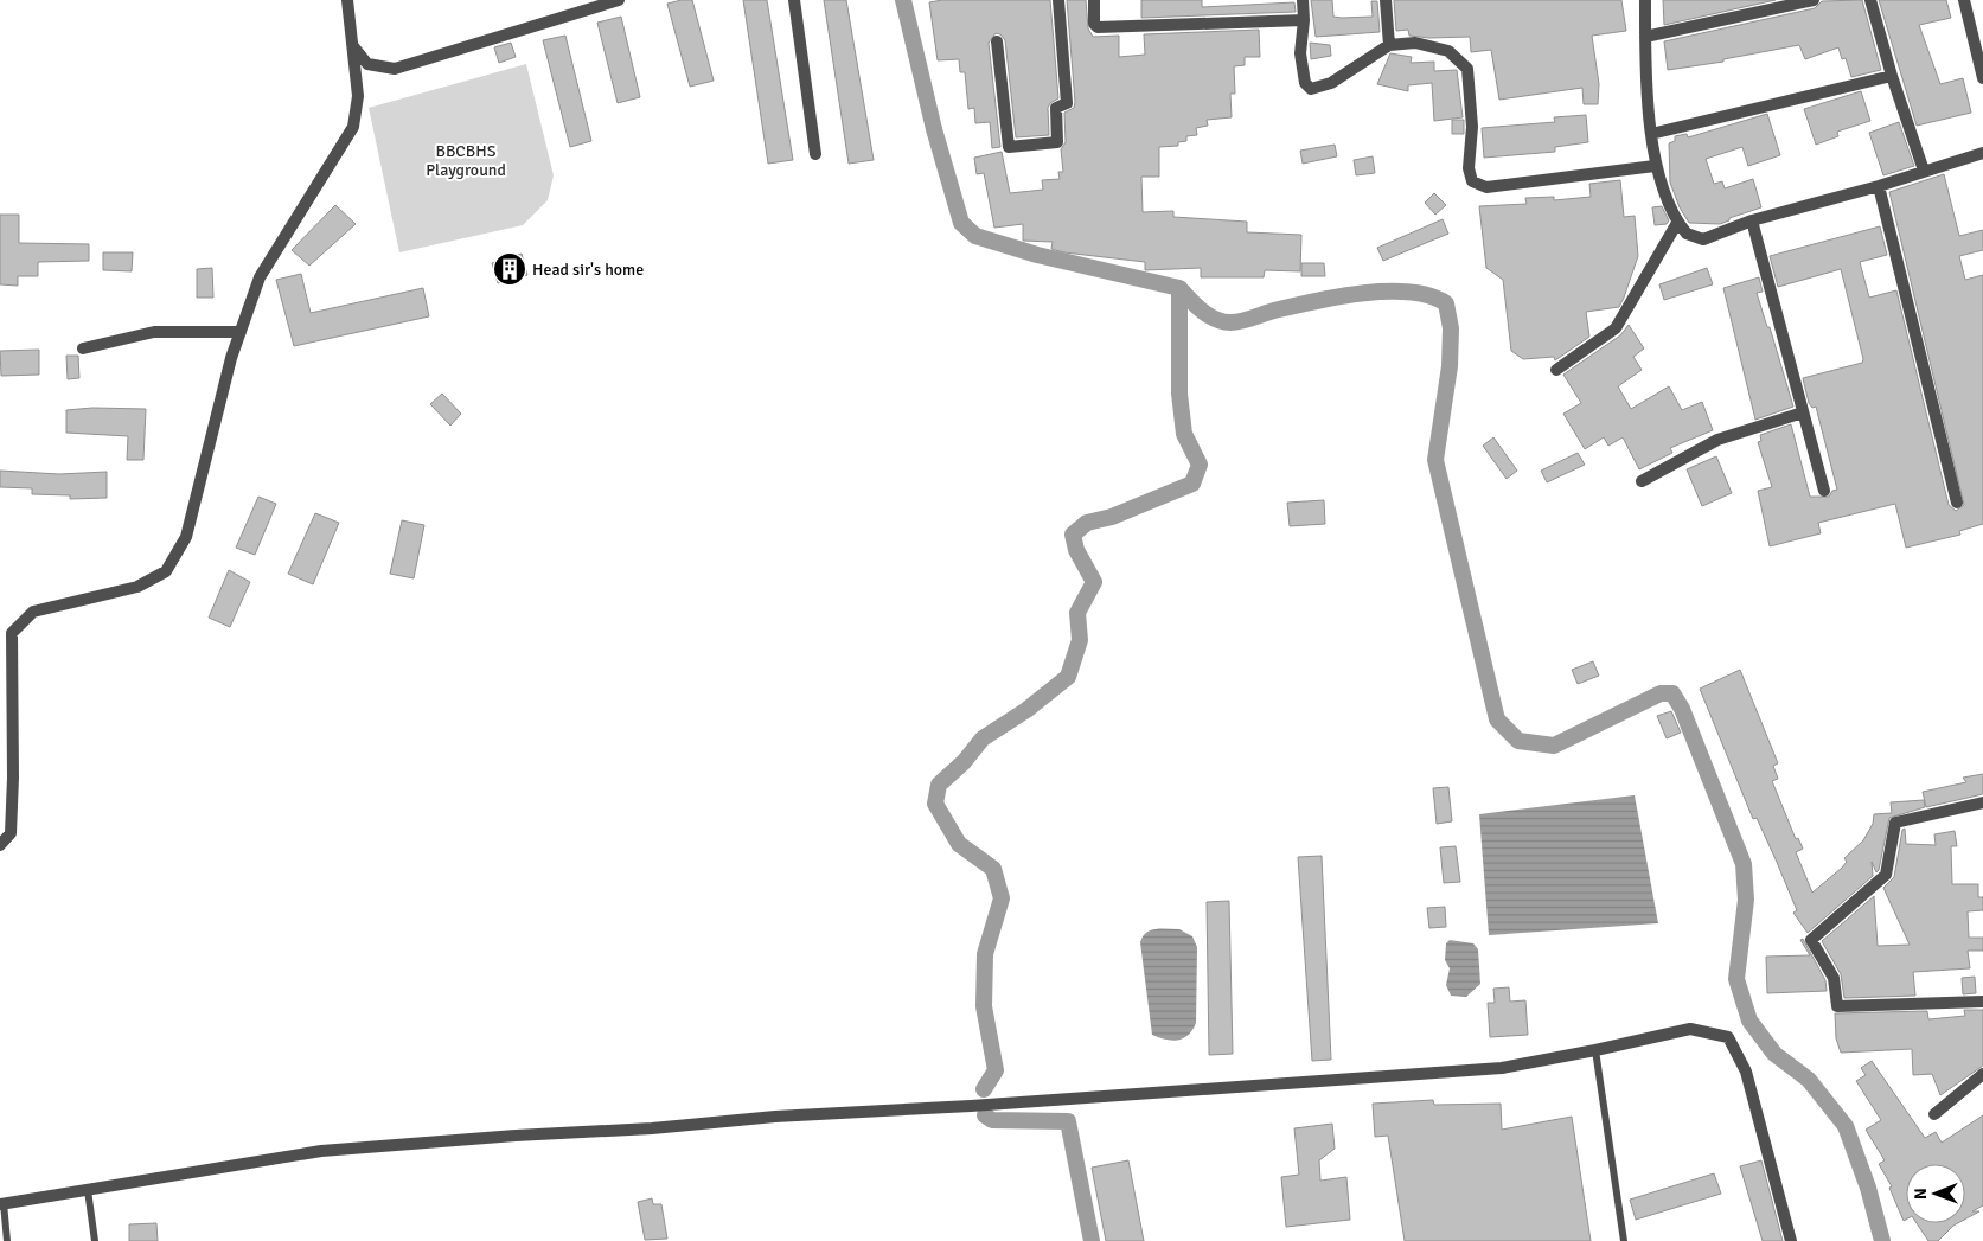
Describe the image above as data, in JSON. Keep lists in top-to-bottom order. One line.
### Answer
{"parks":["BBCBHS Playground"],"places":{"building":["Head sir's home"]},"north":"left"}
